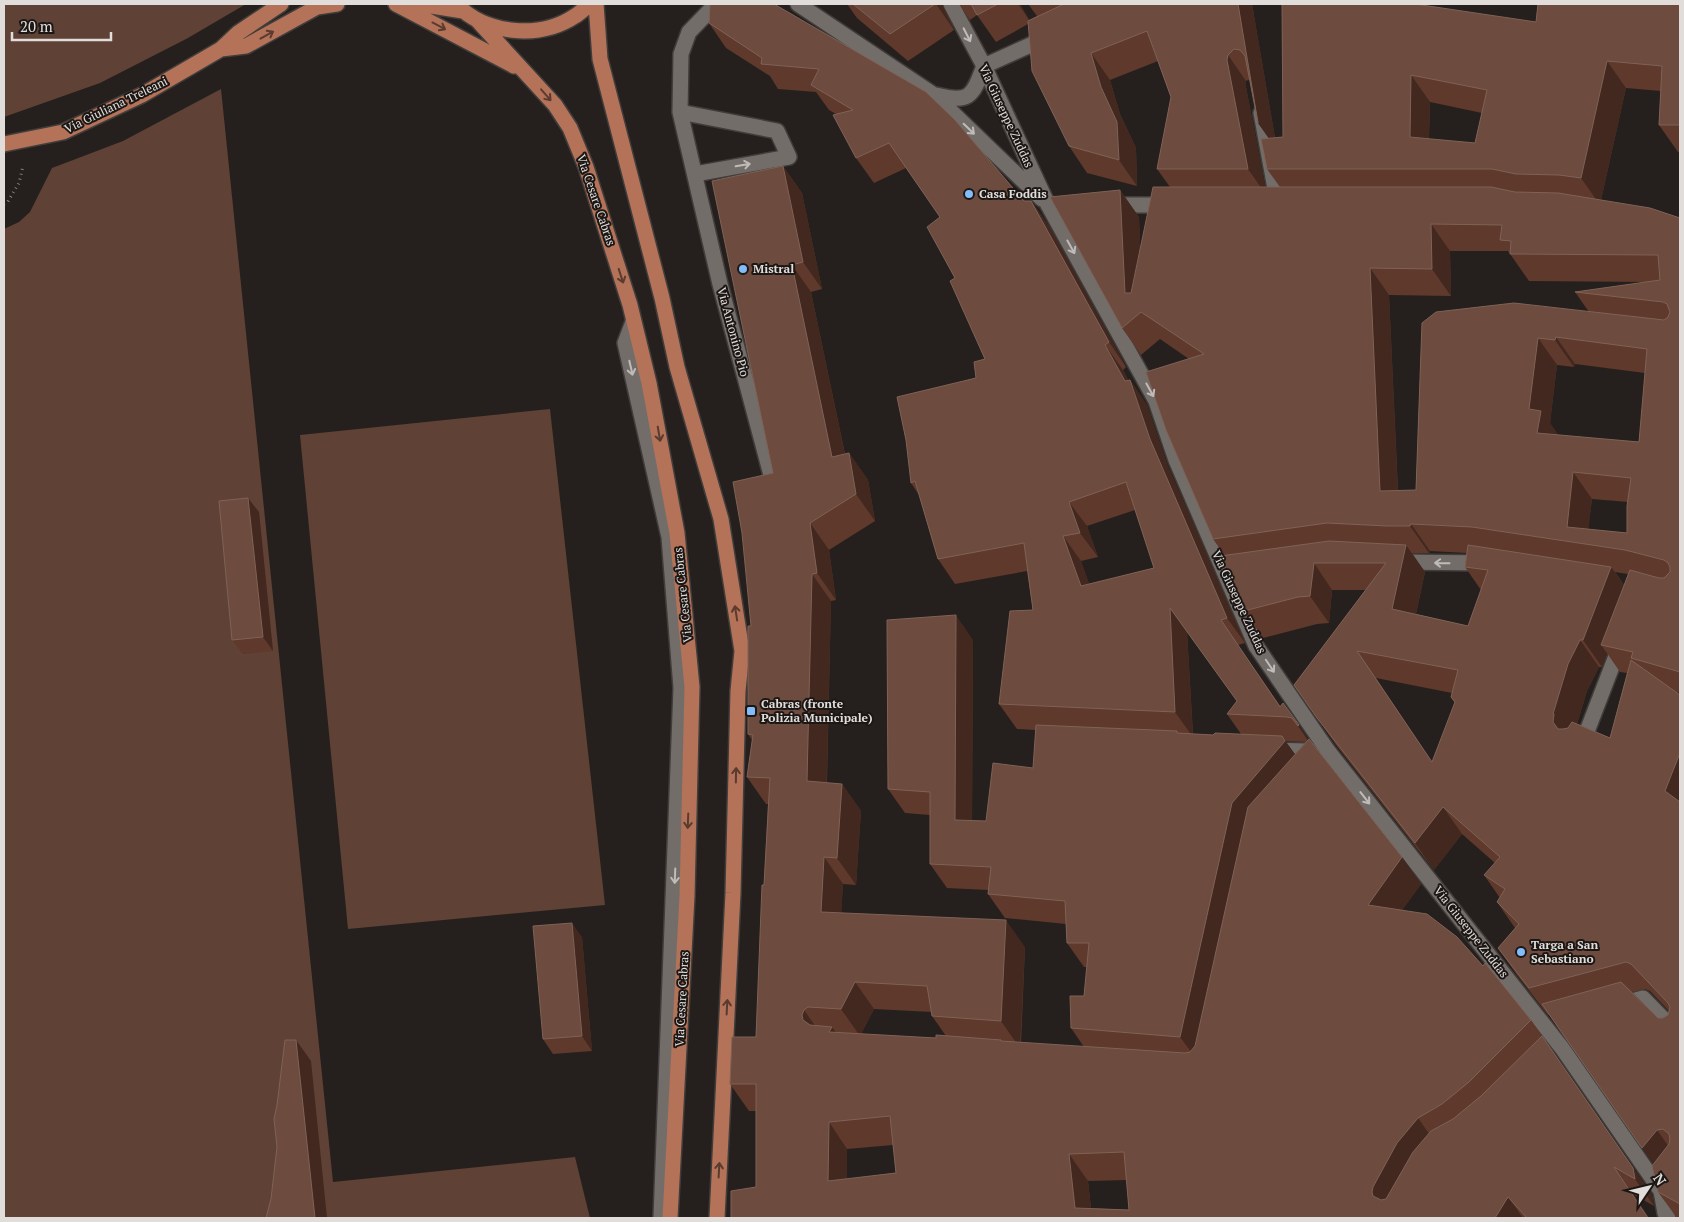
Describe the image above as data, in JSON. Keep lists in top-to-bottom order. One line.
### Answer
{"streets":{"main road":["Via Giuliana Treleani","Via Cesare Cabras"],"street":["Via Giuseppe Zuddas","Via Antonino Pio"]},"one_way":["Via Giuseppe Zuddas"],"places":{"other":["Casa Foddis","Mistral","Targa a San Sebastiano"],"transit":["Cabras (fronte Polizia Municipale)"]},"scale_bar":"20 m","north":"top right"}
